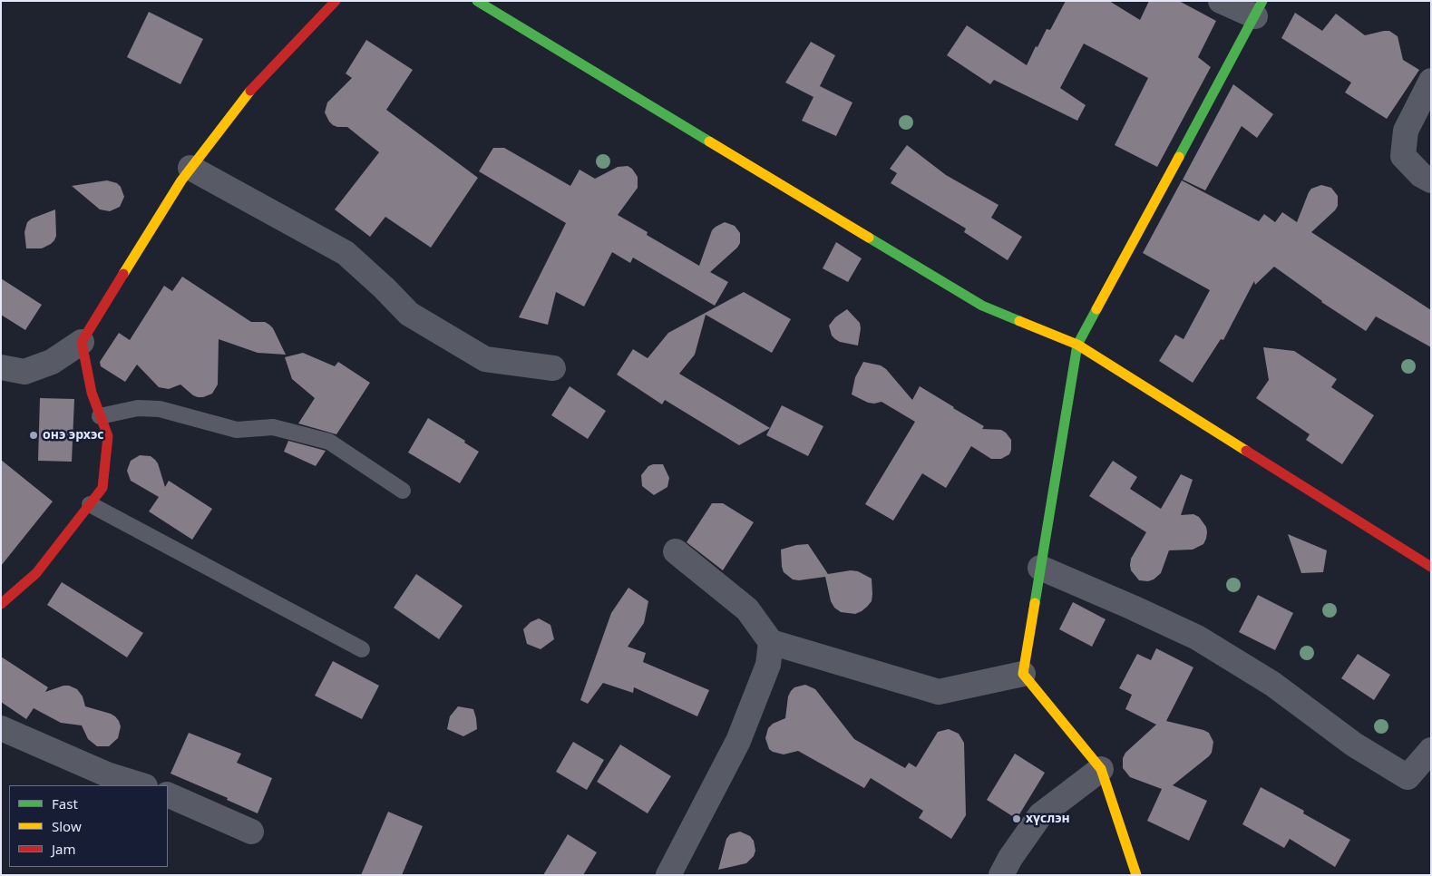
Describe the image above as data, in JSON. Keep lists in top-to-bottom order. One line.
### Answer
{"places":["онэ эрхэс","хүслэн"],"legend":["Fast","Slow","Jam"]}
